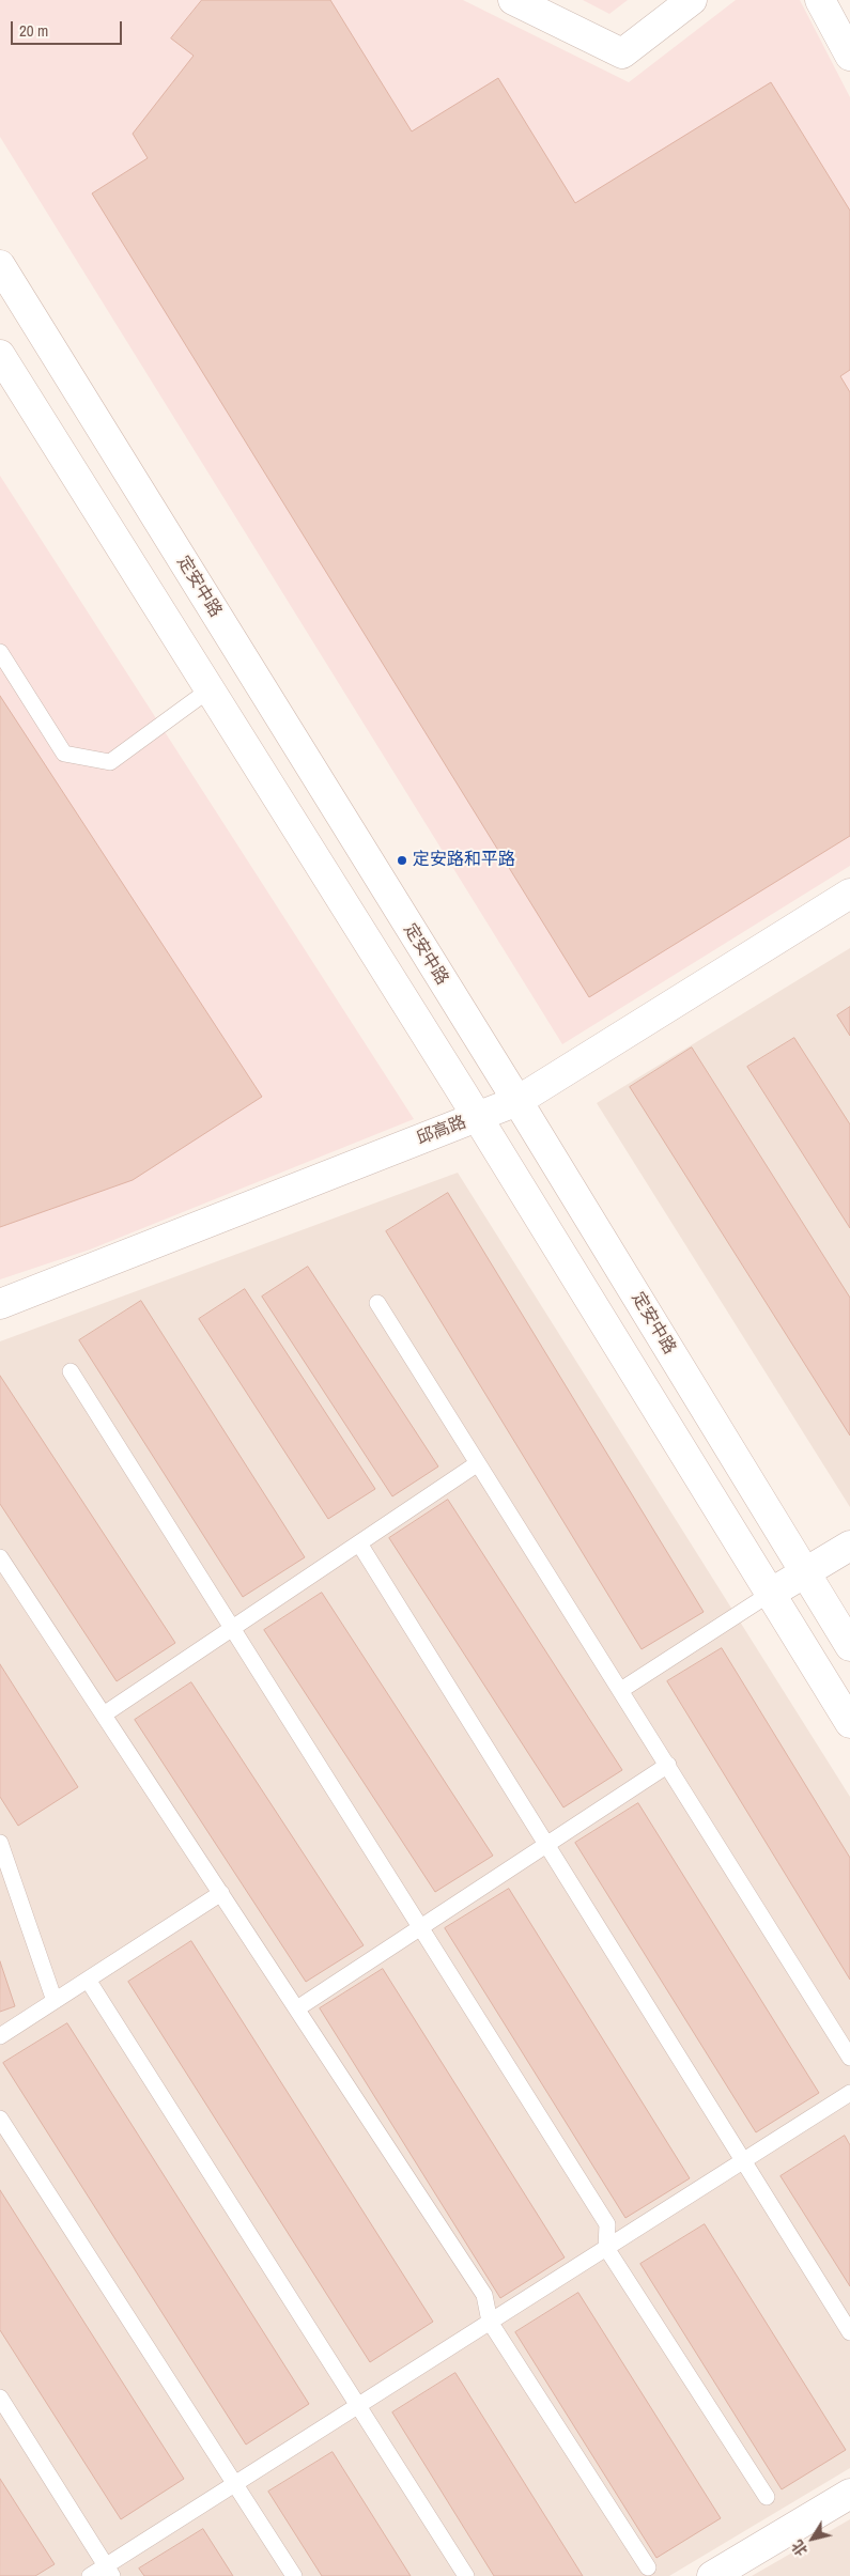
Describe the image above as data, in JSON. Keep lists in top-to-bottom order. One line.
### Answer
{"streets":{"main road":["定安中路","邱高路"]},"crossings":[["定安中路","邱高路"]],"places":["定安路和平路"],"scale_bar":"20 m","north":"bottom left"}
